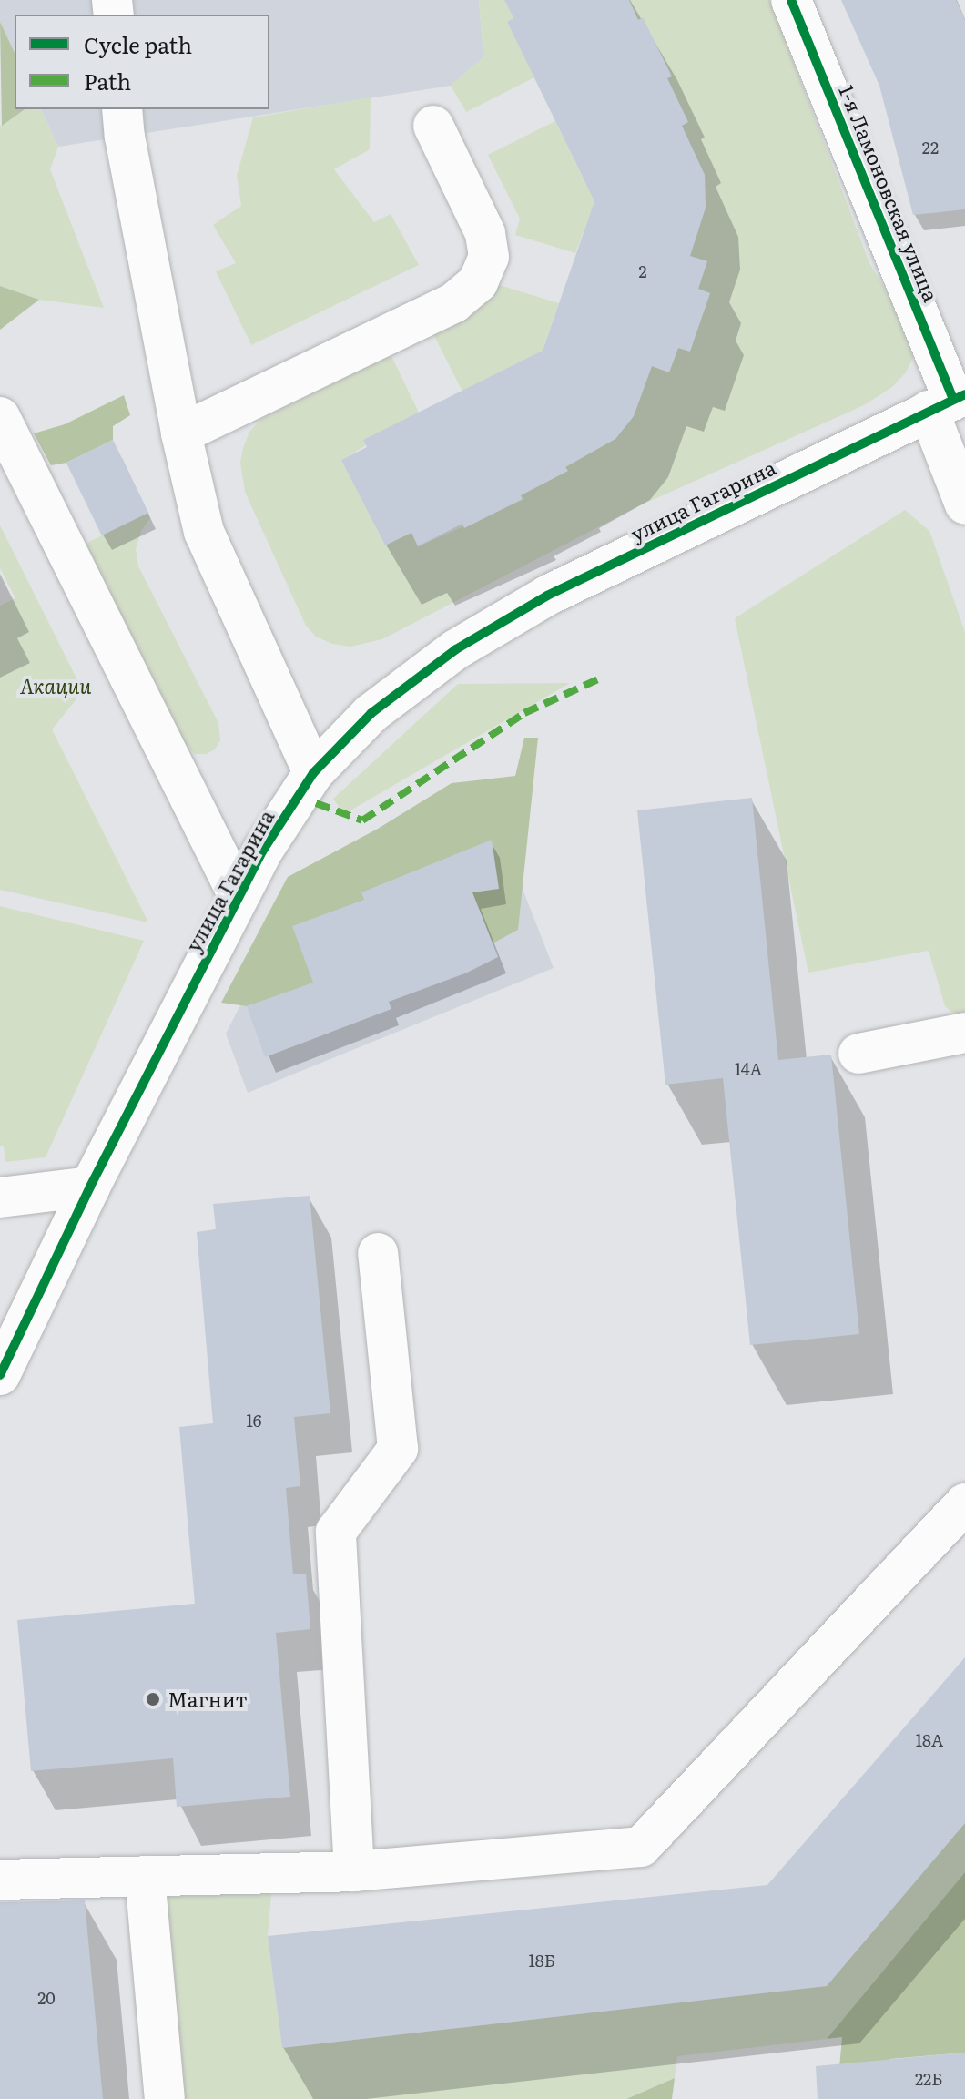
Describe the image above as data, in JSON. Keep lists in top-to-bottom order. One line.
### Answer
{"streets":{"street":["1-я Ламоновская улица","улица Гагарина"]},"crossings":[["1-я Ламоновская улица","улица Гагарина"]],"parks":["Акации"],"places":["Магнит"],"house_numbers":["22","2","14А","16","18А","18Б","20","22Б"],"legend":["Cycle path","Path"]}
